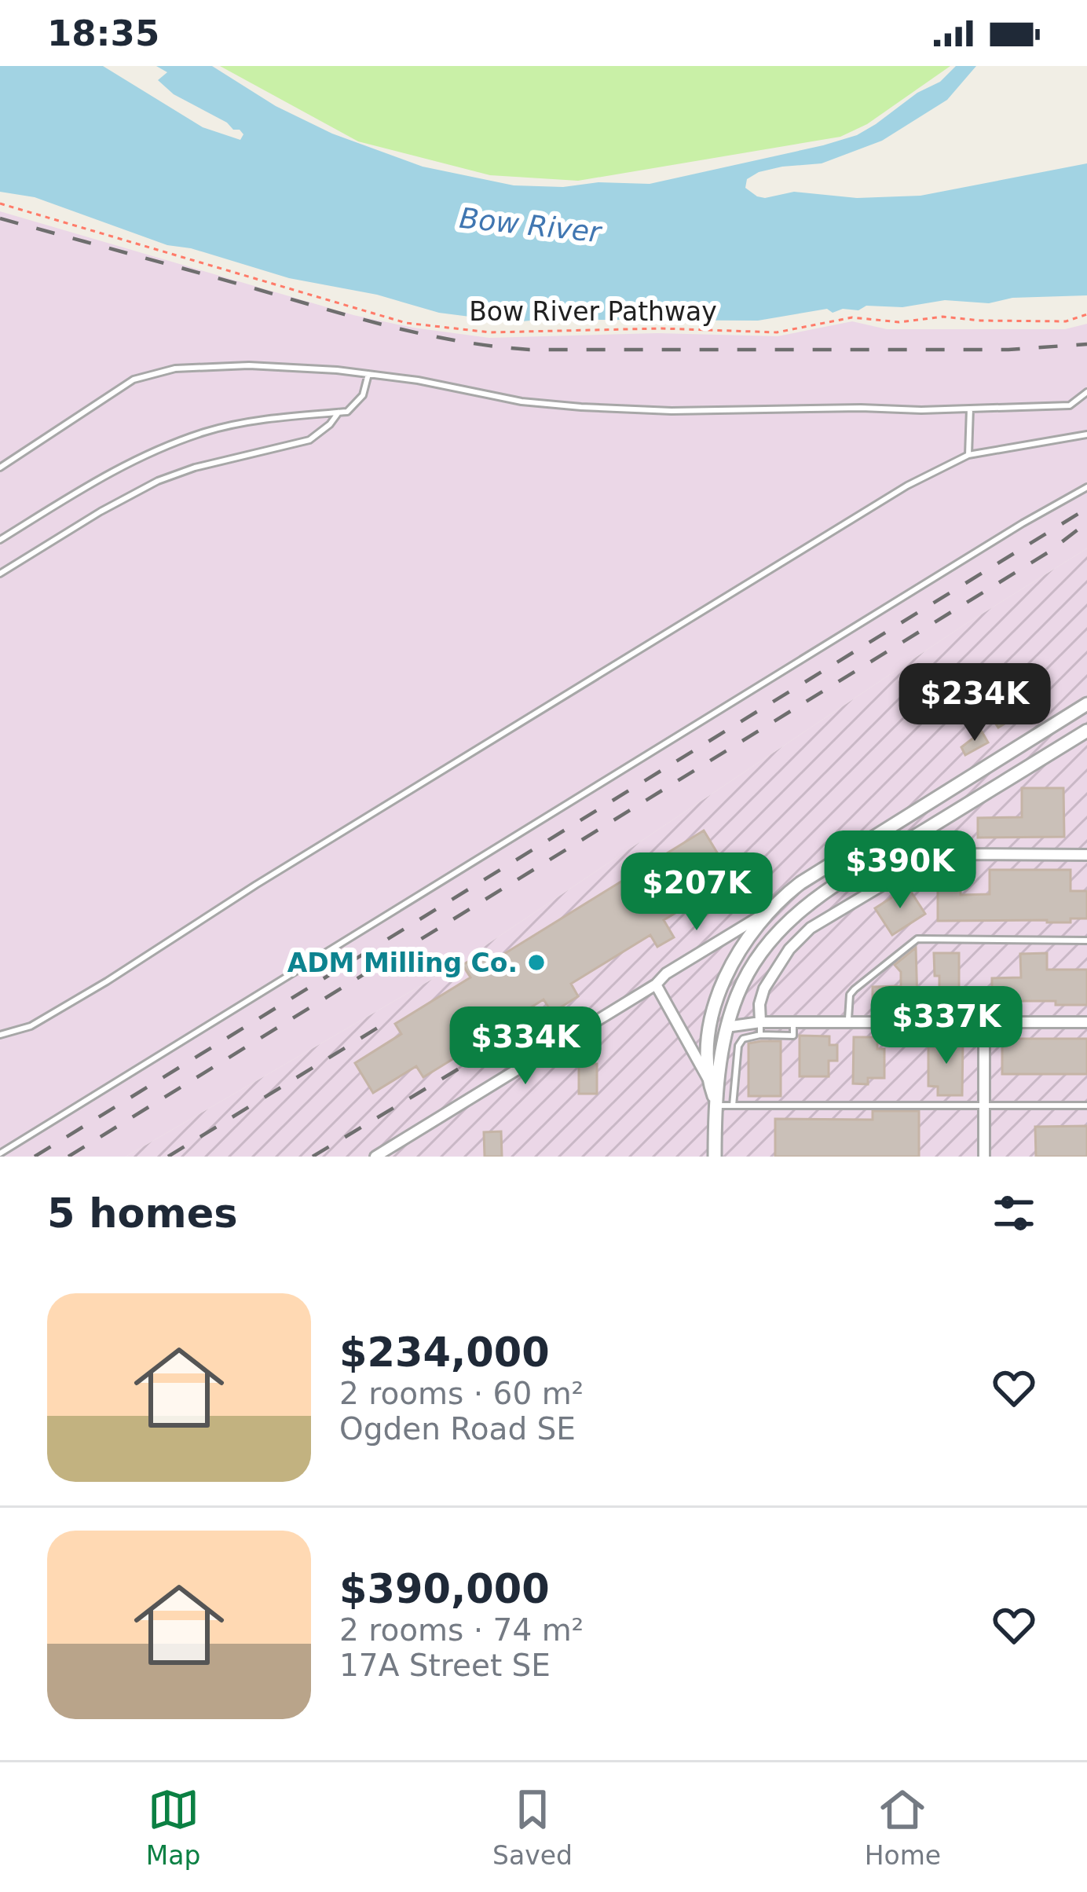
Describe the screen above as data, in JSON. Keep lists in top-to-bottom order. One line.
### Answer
{"streets":{"path":["Bow River Pathway"]},"water":["Bow River"],"places":["ADM Milling Co."],"page":{"status":"18:35","price":["$234K","$390K","$207K","$337K","$334K"],"heading":"5 homes","list":[{"name":"$234,000","note":"2 rooms · 60 m² · Ogden Road SE"},{"name":"$390,000","note":"2 rooms · 74 m² · 17A Street SE"}],"tabs":["Map","Saved","Home"]}}
